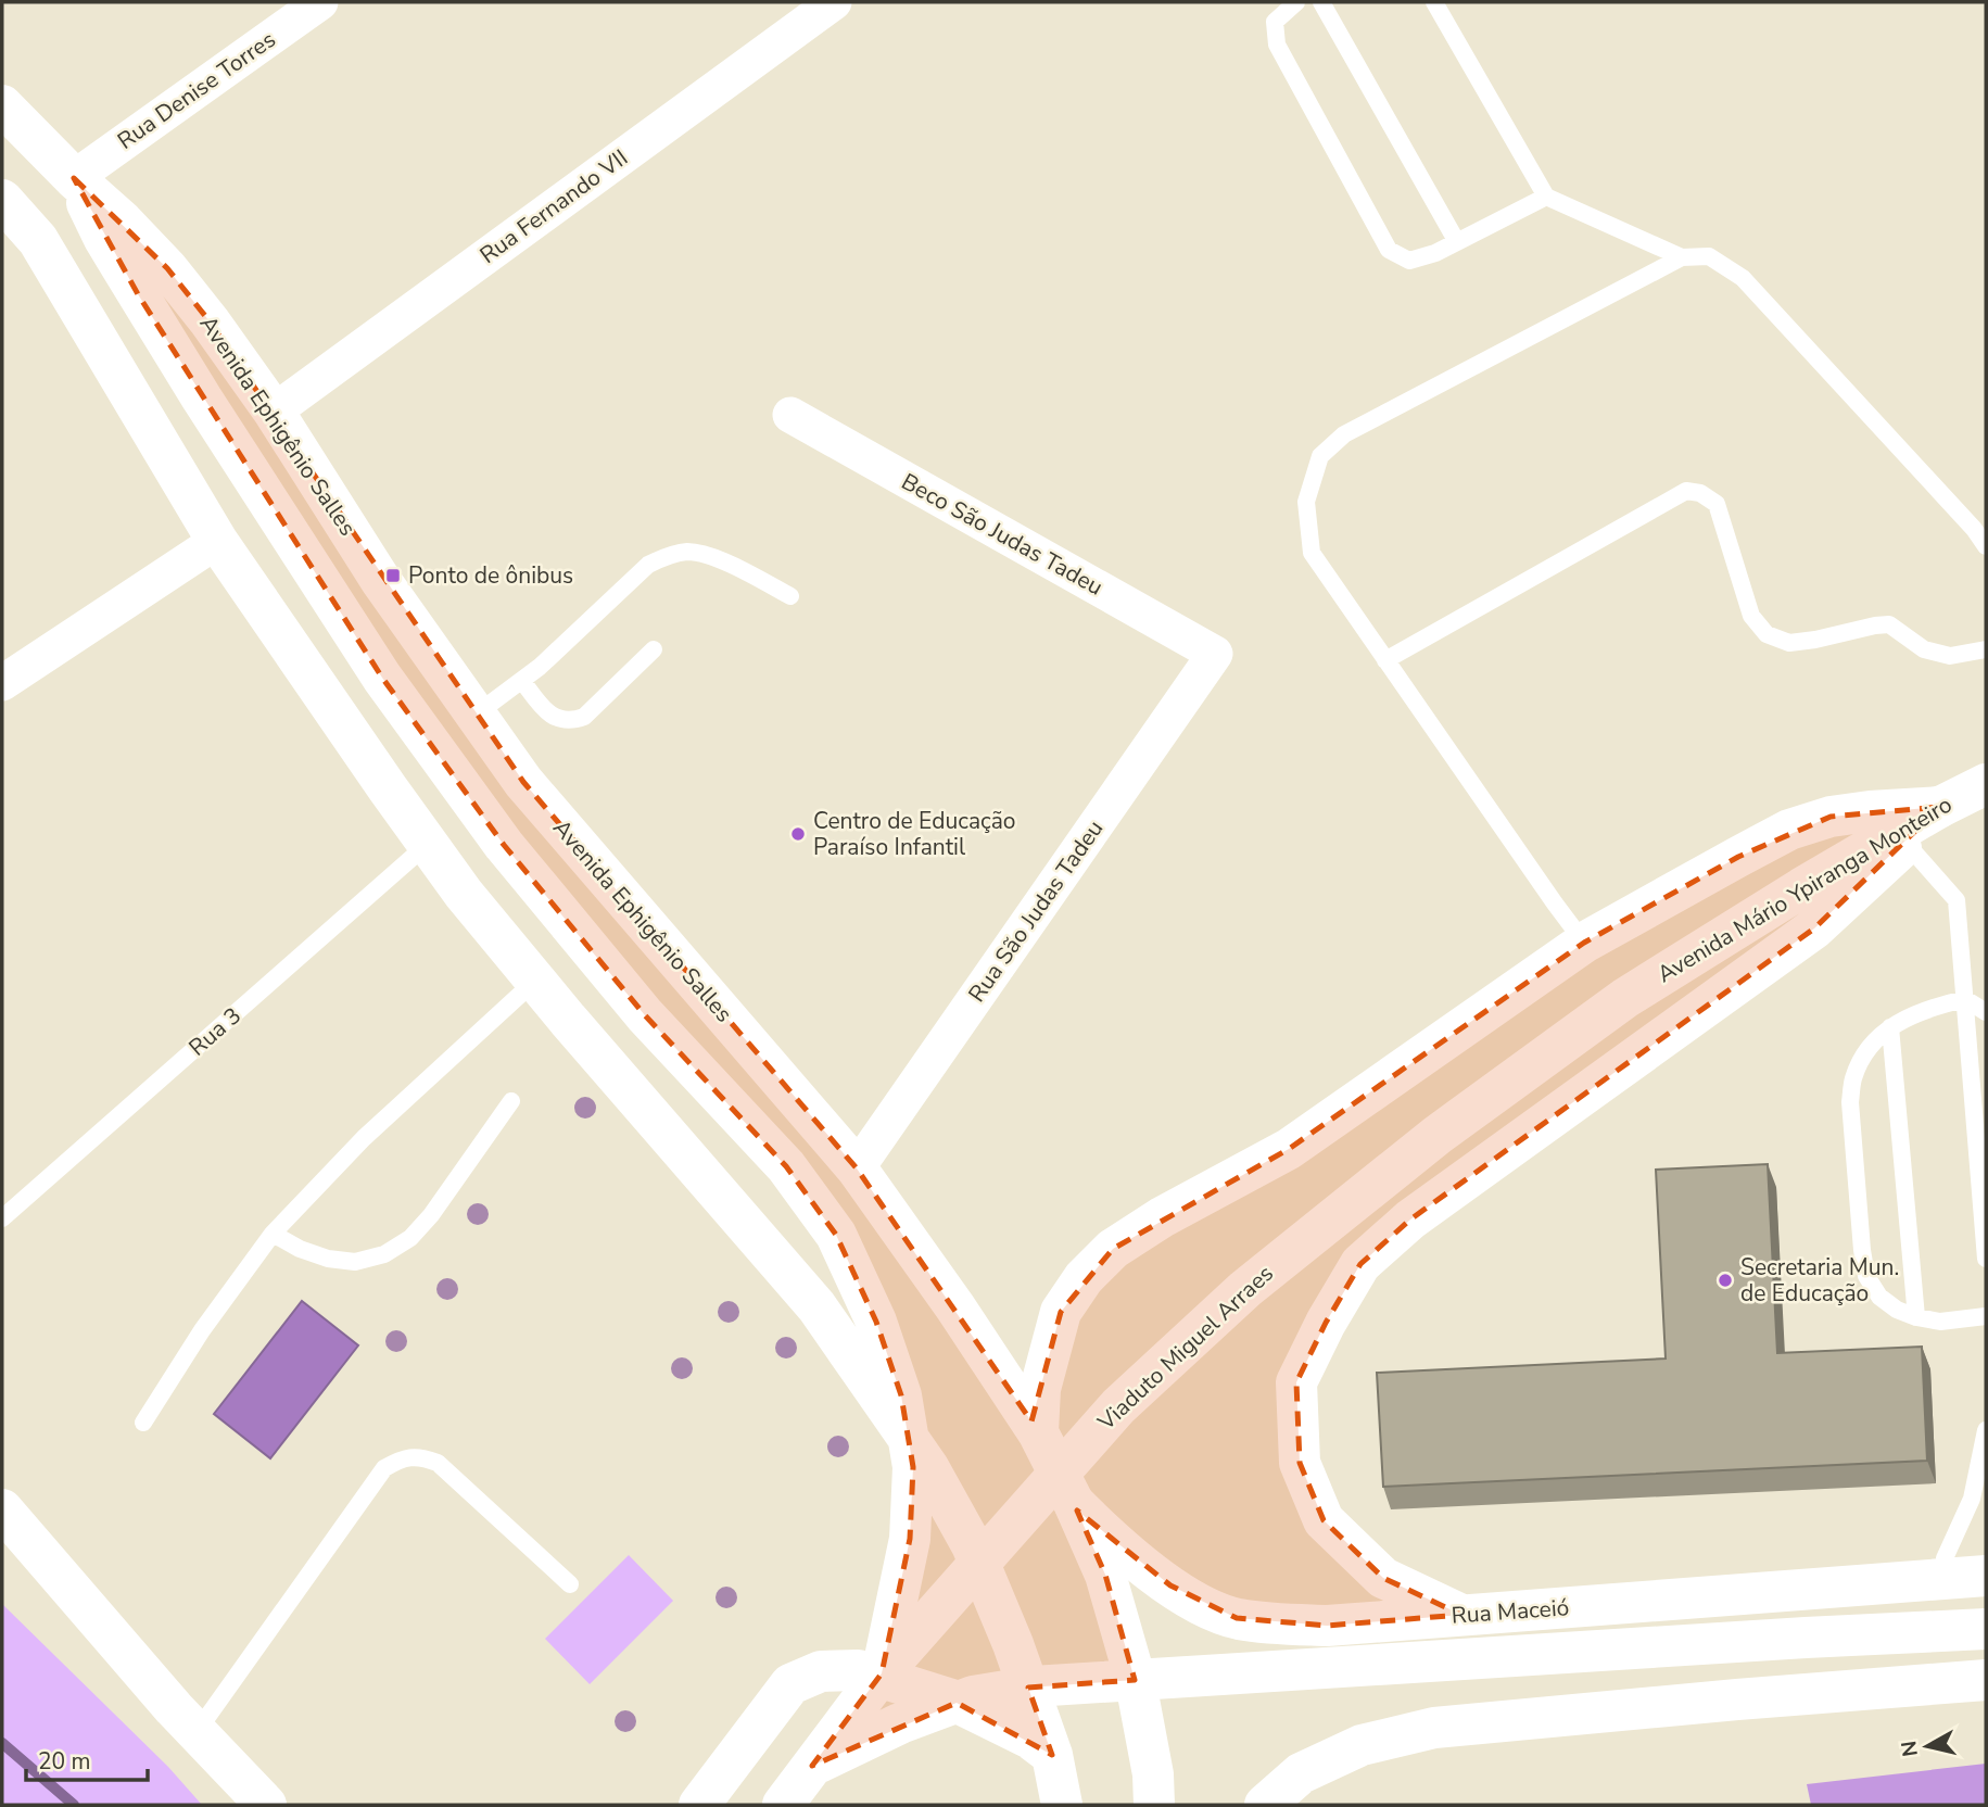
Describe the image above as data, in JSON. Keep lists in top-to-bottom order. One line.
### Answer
{"streets":{"main road":["Avenida Ephigênio Salles","Avenida Mário Ypiranga Monteiro","Viaduto Miguel Arraes","Rua Maceió"],"street":["Rua Denise Torres","Rua Fernando VII","Beco São Judas Tadeu","Rua São Judas Tadeu"],"lane":["Rua 3"]},"crossings":[["Rua Denise Torres","Avenida Ephigênio Salles"],["Rua Fernando VII","Avenida Ephigênio Salles"],["Avenida Ephigênio Salles","Rua São Judas Tadeu"],["Avenida Ephigênio Salles","Rua Maceió"],["Beco São Judas Tadeu","Rua São Judas Tadeu"],["Avenida Mário Ypiranga Monteiro","Viaduto Miguel Arraes"]],"places":{"transit":["Ponto de ônibus"],"other":["Centro de Educação Paraíso Infantil","Secretaria Mun. de Educação"]},"scale_bar":"20 m","north":"left"}
